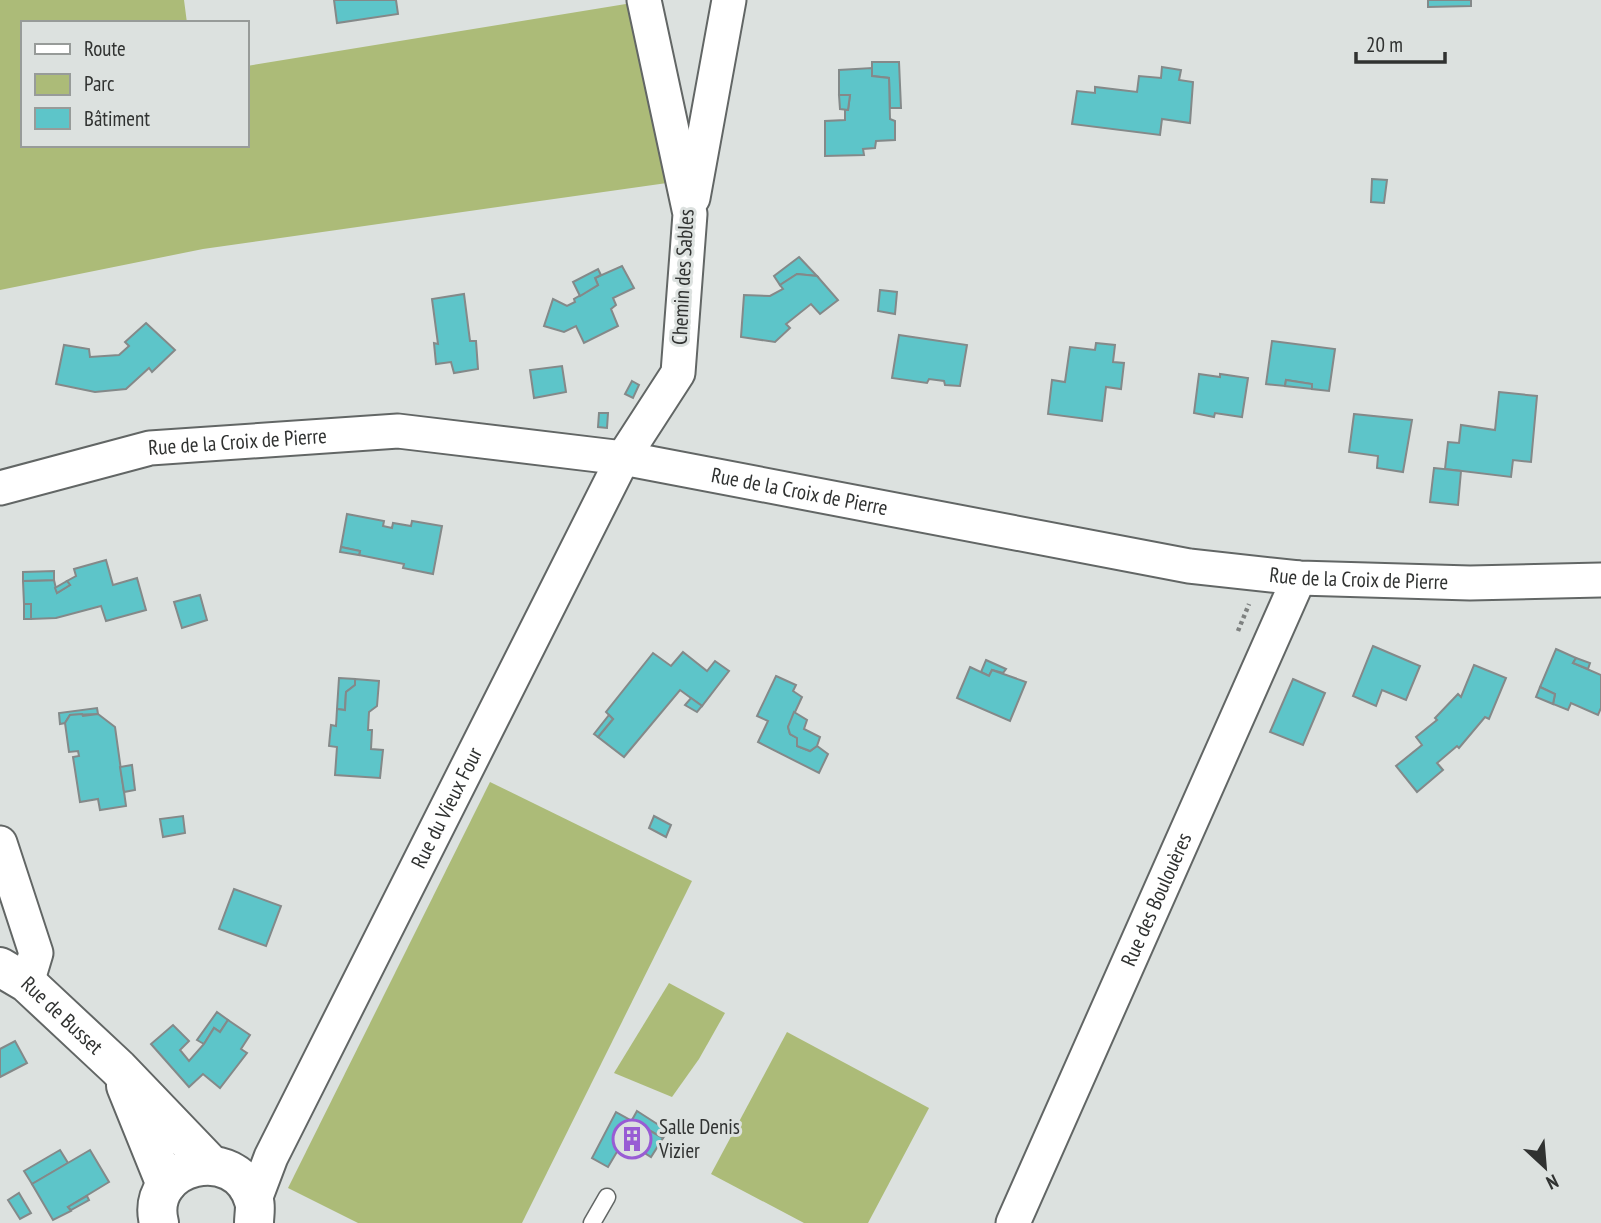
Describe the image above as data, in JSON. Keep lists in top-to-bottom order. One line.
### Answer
{"streets":{"street":["Chemin des Sables","Rue de la Croix de Pierre","Rue du Vieux Four","Rue des Boulouères","Rue de Busset"]},"crossings":[["Chemin des Sables","Rue de la Croix de Pierre"],["Chemin des Sables","Rue du Vieux Four"],["Rue de la Croix de Pierre","Rue du Vieux Four"],["Rue de la Croix de Pierre","Rue des Boulouères"],["Rue du Vieux Four","Rue de Busset"]],"places":{"building":["Salle Denis Vizier"]},"legend":["Route","Parc","Bâtiment"],"scale_bar":"20 m","north":"bottom right"}
